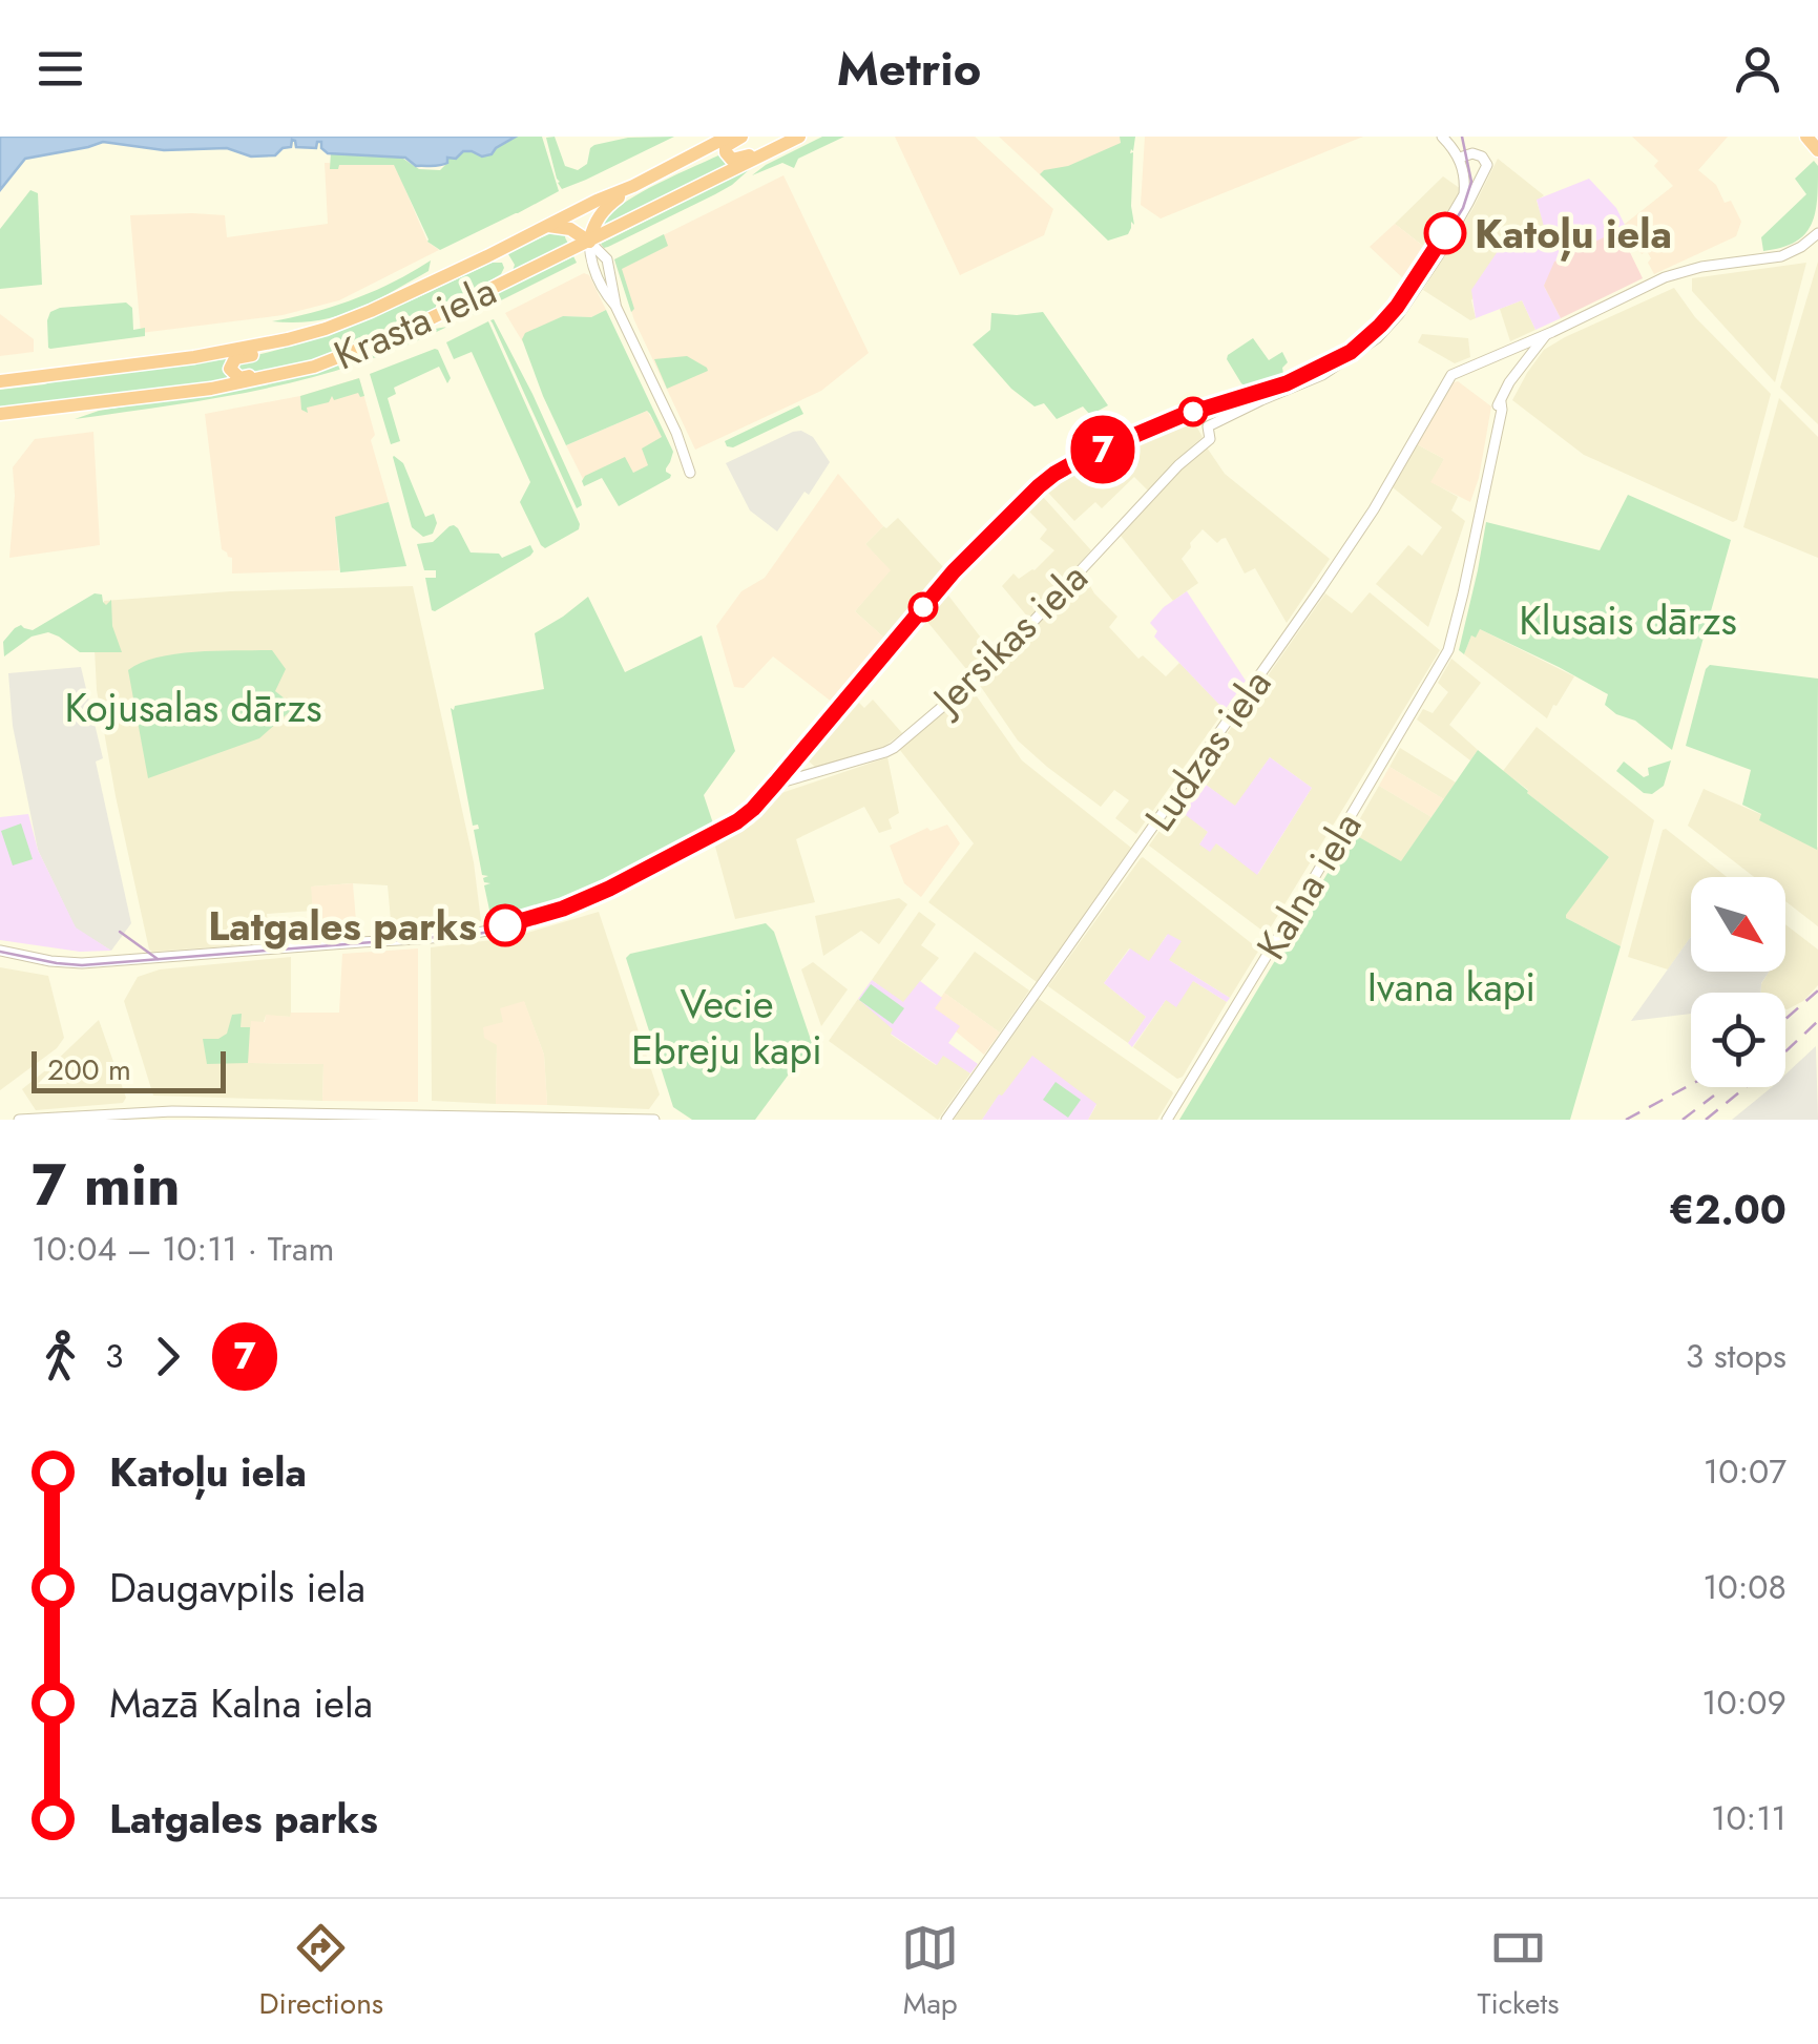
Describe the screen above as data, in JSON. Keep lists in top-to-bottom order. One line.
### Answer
{"streets":{"highway":["Krasta iela"],"street":["Jersikas iela","Ludzas iela","Kalna iela"]},"parks":["Klusais dārzs","Kojusalas dārzs","Ivana kapi","Vecie Ebreju kapi"],"places":["Katoļu iela","Latgales parks"],"lines":["tram line 7"],"scale_bar":"200 m","north":"bottom right","page":{"header":"Metrio","on_map":"7","scale":"200 m","heading":["7 min","10:04 – 10:11 · Tram","€2.00"],"legs":["3","7","3 stops"],"list":[{"name":"Katoļu iela","value":"10:07"},{"name":"Daugavpils iela","value":"10:08"},{"name":"Mazā Kalna iela","value":"10:09"},{"name":"Latgales parks","value":"10:11"}],"tabs":["Directions","Map","Tickets"]}}
